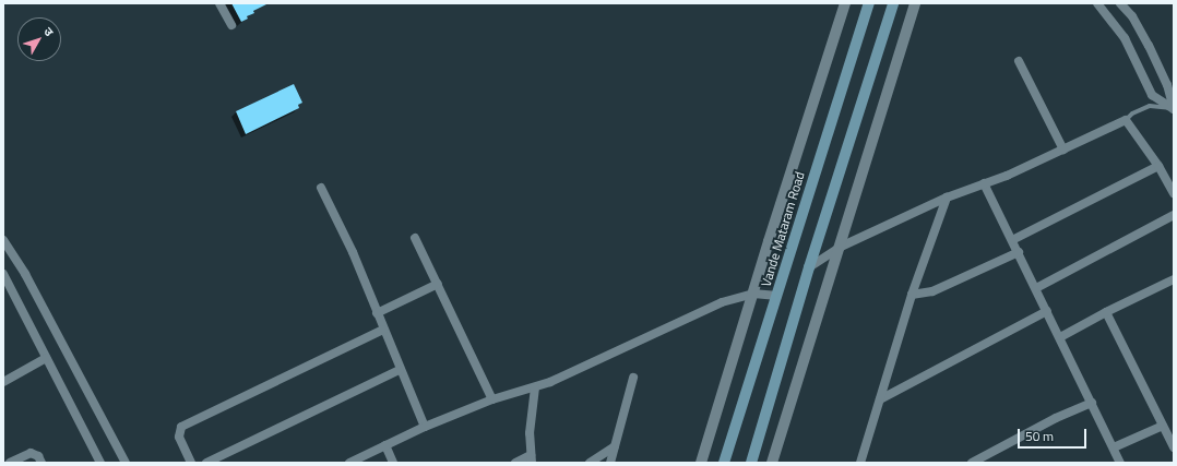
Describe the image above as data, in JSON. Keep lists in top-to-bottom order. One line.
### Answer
{"streets":{"main road":["Vande Mataram Road"]},"scale_bar":"50 m","north":"top right"}
